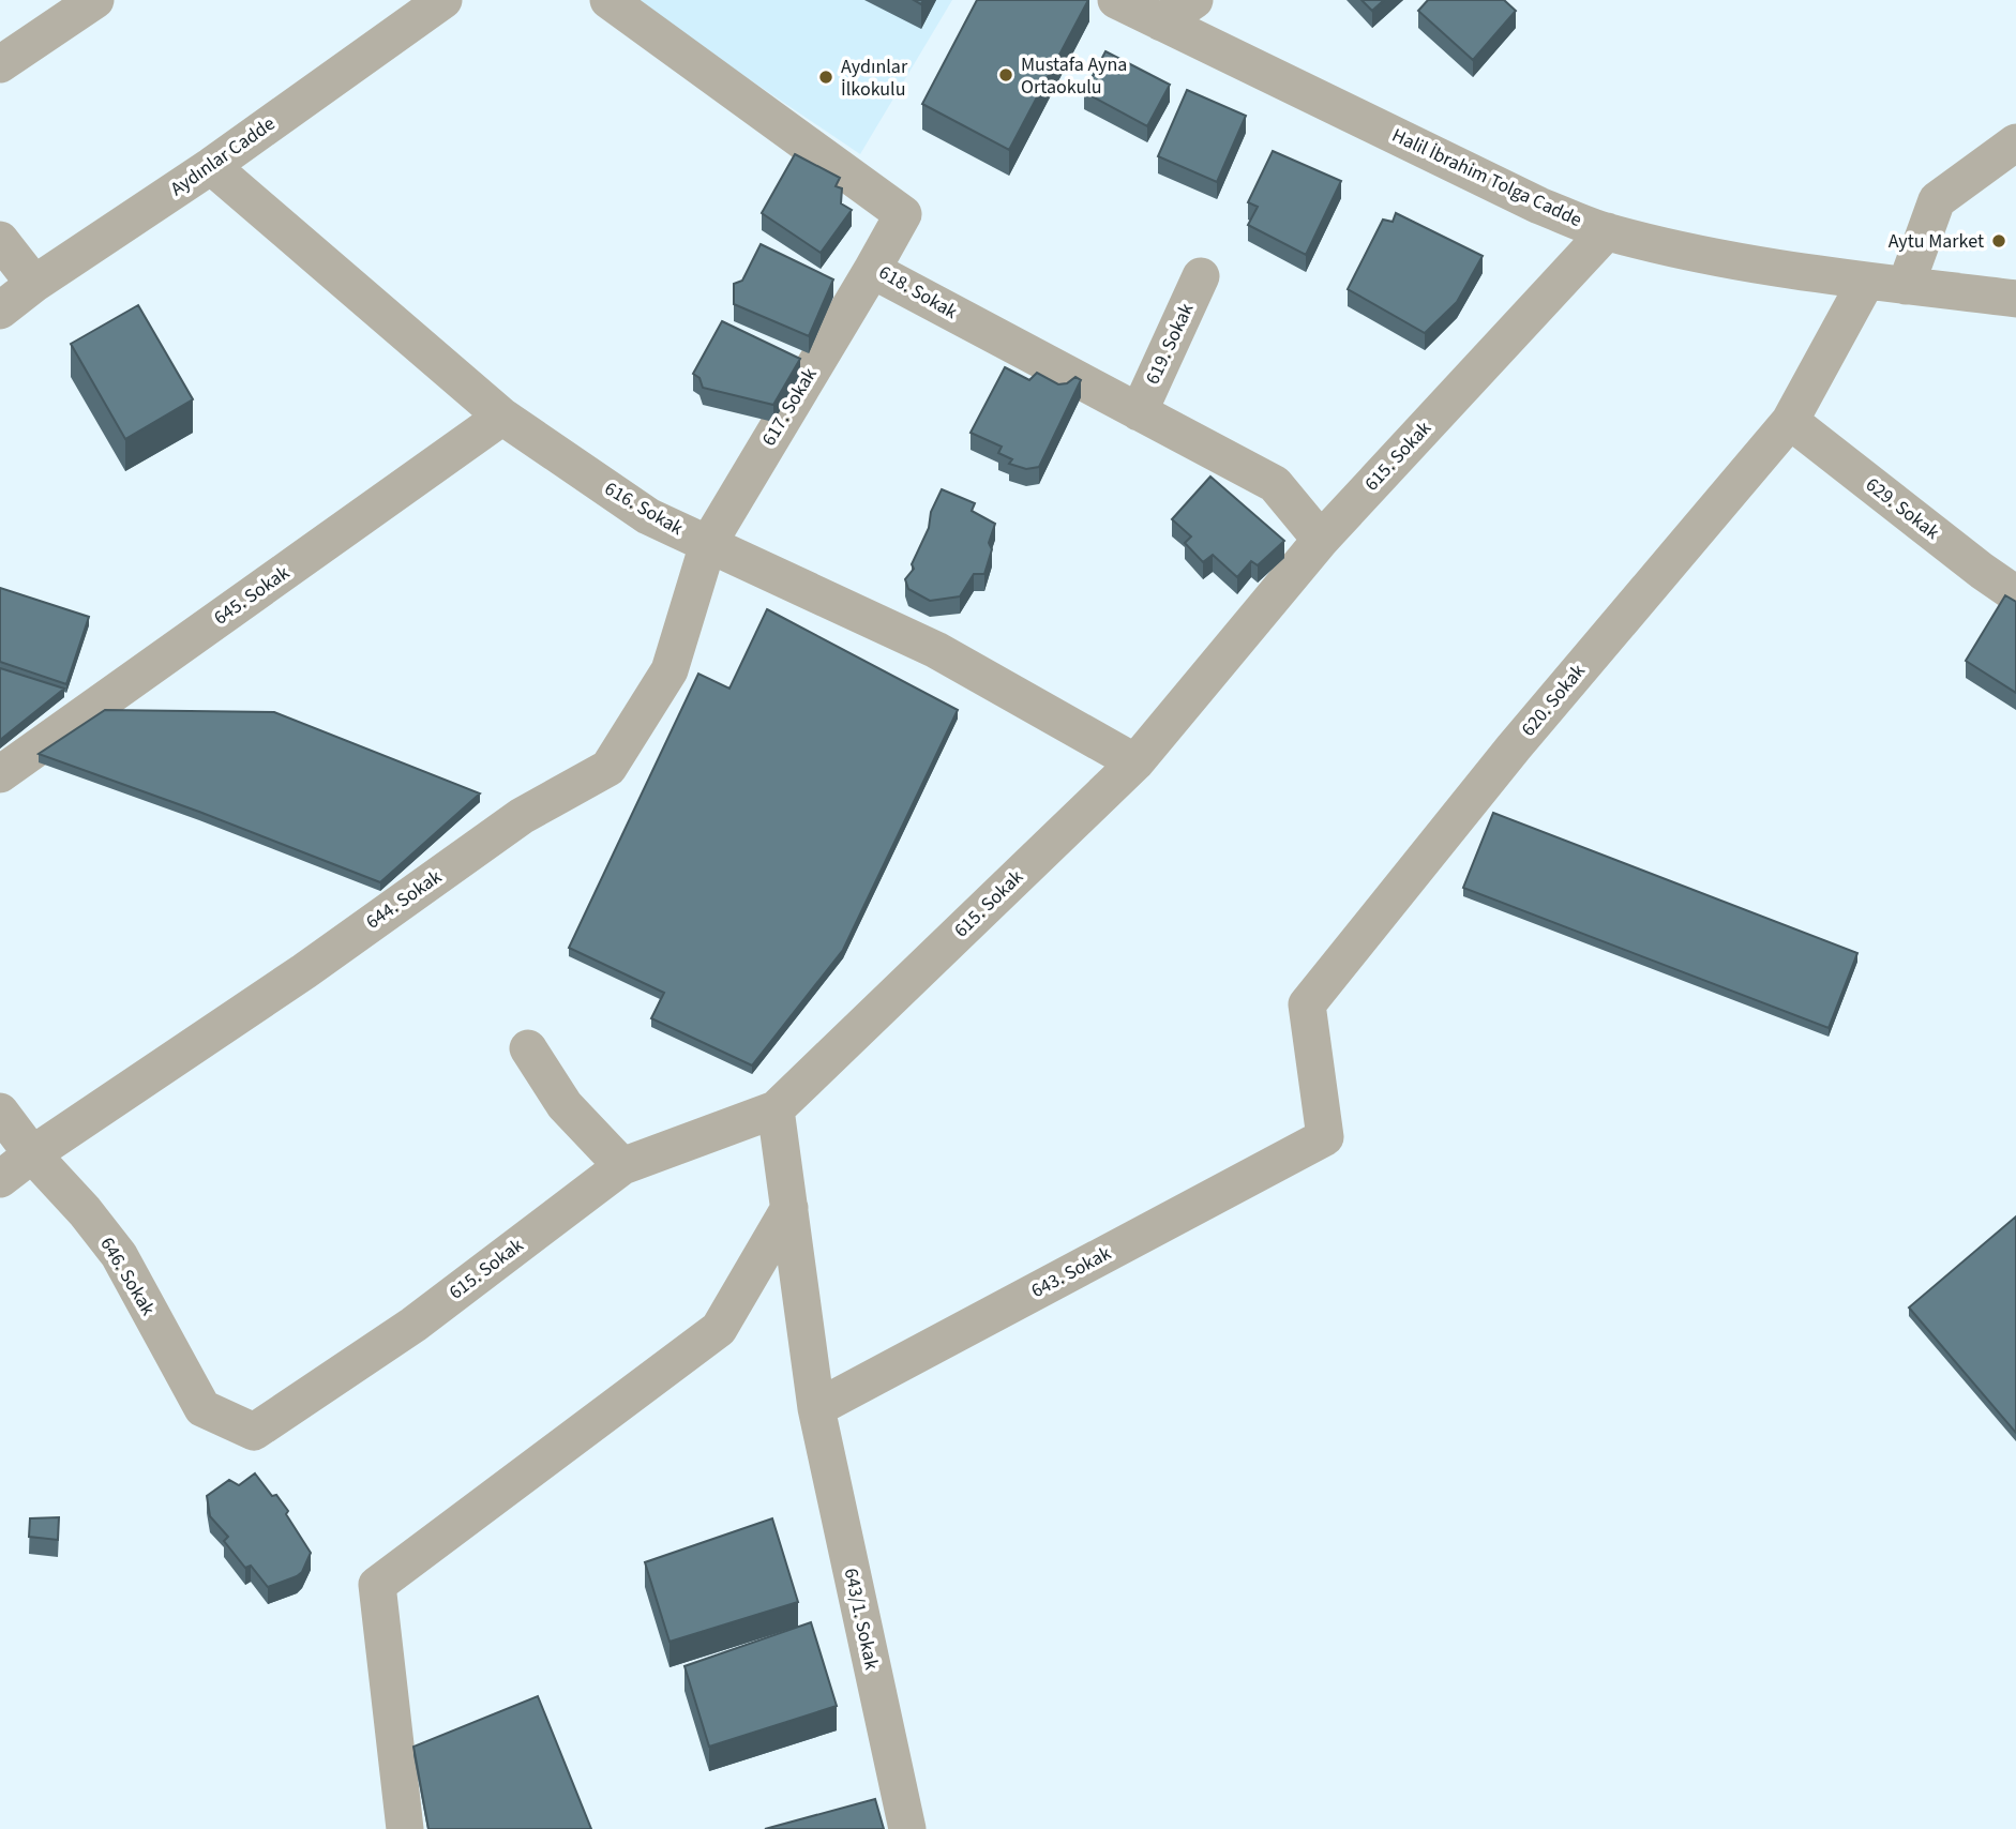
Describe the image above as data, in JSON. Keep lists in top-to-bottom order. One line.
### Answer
{"streets":{"street":["Aydınlar Cadde","Halil İbrahim Tolga Cadde","618. Sokak","619. Sokak","617. Sokak","615. Sokak","616. Sokak","629. Sokak","645. Sokak","620. Sokak","644. Sokak","643. Sokak","646. Sokak","643/1. Sokak"]},"crossings":[["Aydınlar Cadde","616. Sokak"],["Halil İbrahim Tolga Cadde","615. Sokak"],["Halil İbrahim Tolga Cadde","620. Sokak"],["618. Sokak","619. Sokak"],["618. Sokak","617. Sokak"],["618. Sokak","615. Sokak"],["617. Sokak","616. Sokak"],["617. Sokak","644. Sokak"],["615. Sokak","616. Sokak"],["615. Sokak","646. Sokak"],["615. Sokak","643/1. Sokak"],["616. Sokak","645. Sokak"],["616. Sokak","644. Sokak"],["629. Sokak","620. Sokak"],["620. Sokak","643. Sokak"],["644. Sokak","646. Sokak"],["643. Sokak","643/1. Sokak"]],"places":["Mustafa Ayna Ortaokulu","Aydınlar İlkokulu","Aytu Market"]}
